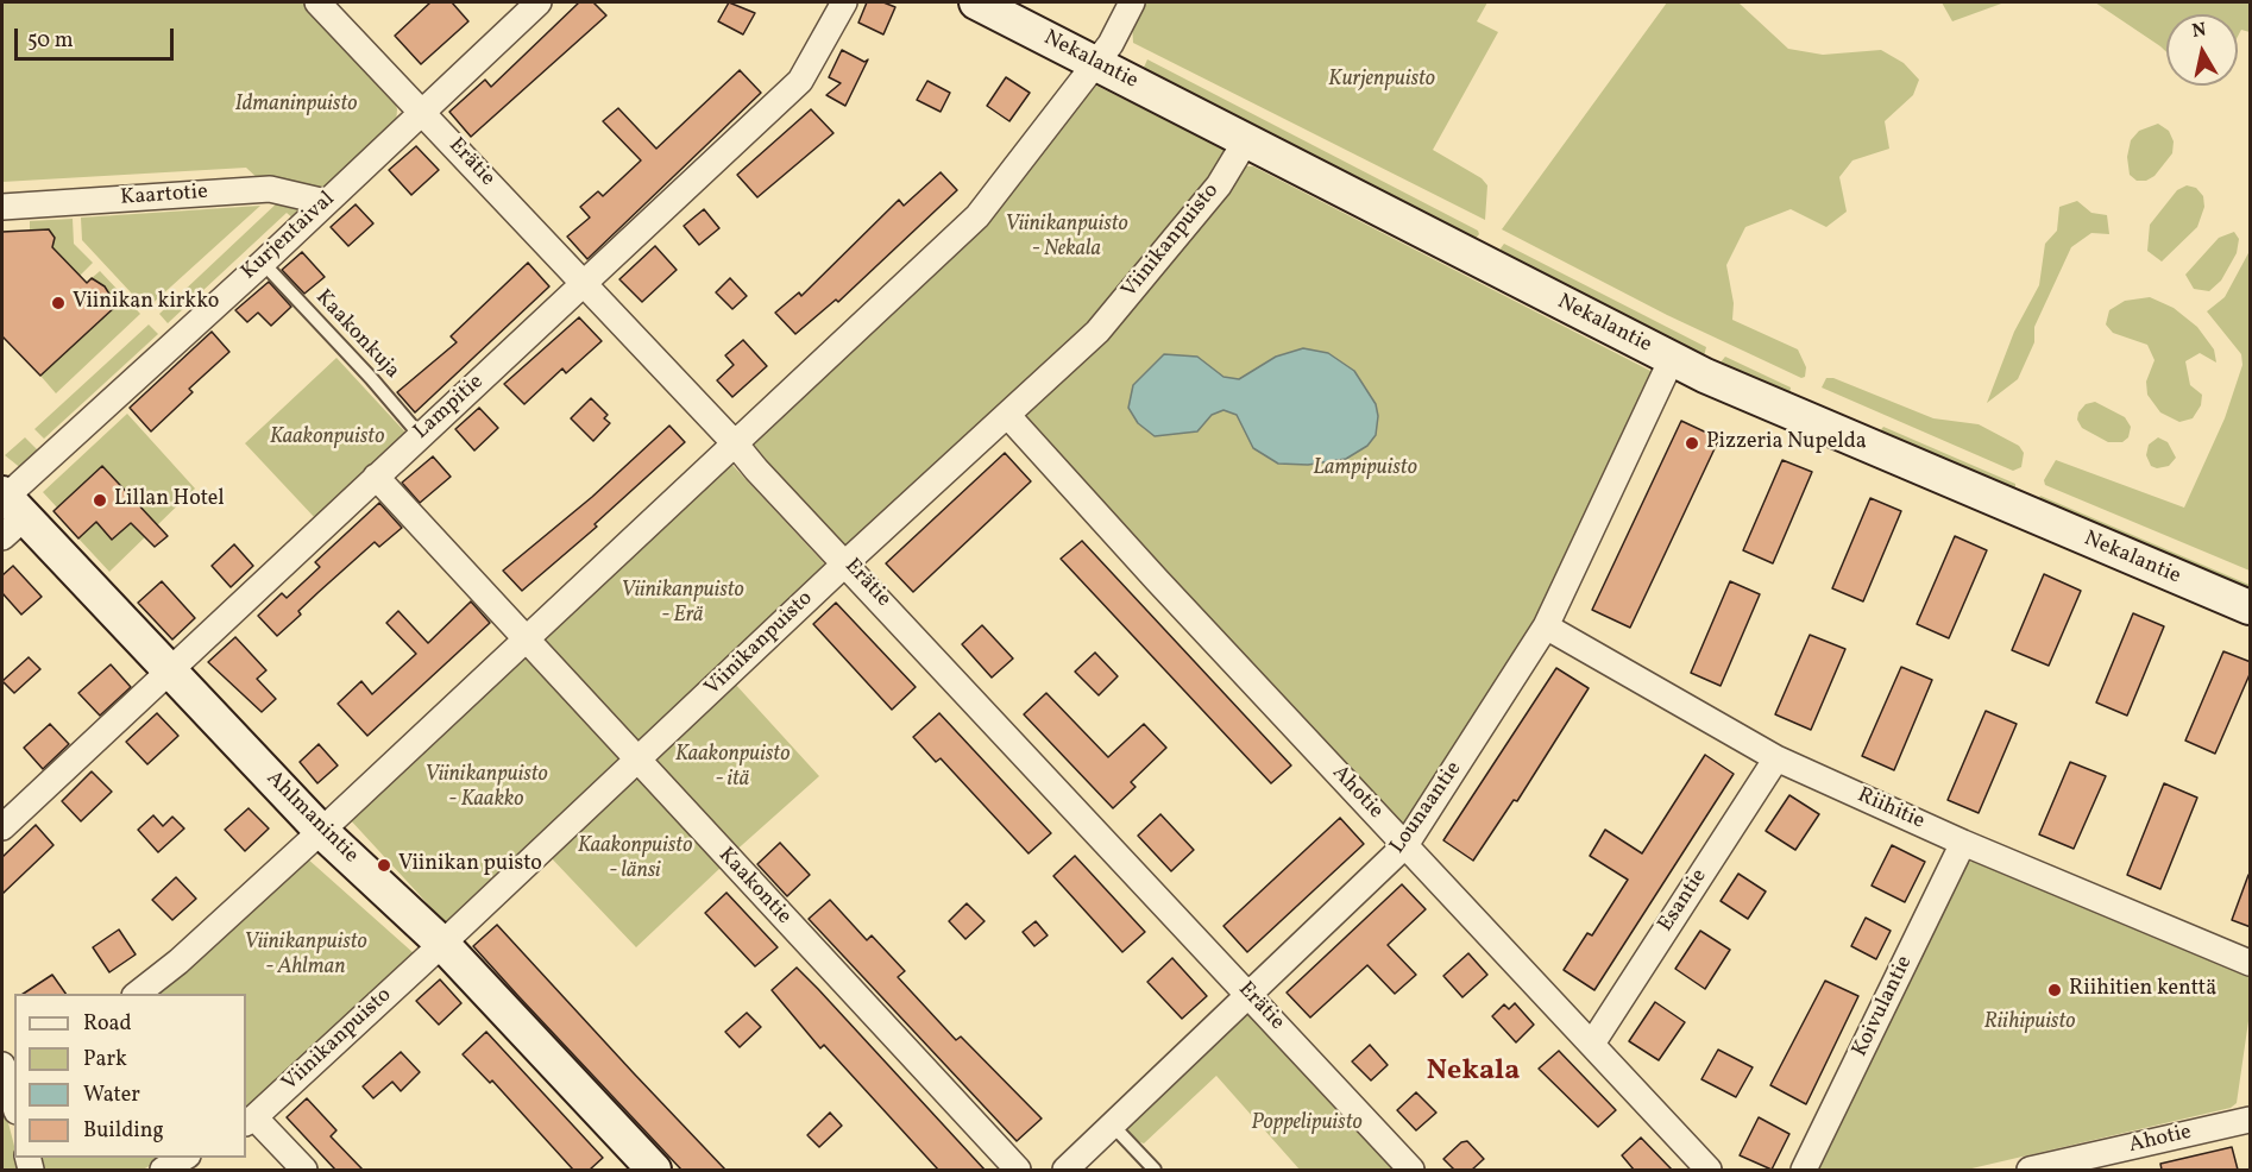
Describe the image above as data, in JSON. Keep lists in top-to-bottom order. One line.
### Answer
{"streets":{"main road":["Nekalantie","Ahlmanintie"],"street":["Erätie","Kaartotie","Kurjentaival","Viinikanpuisto","Lampitie","Ahotie","Lounaantie","Riihitie","Kaakontie","Esantie","Koivulantie"],"lane":["Kaakonkuja"]},"crossings":[["Nekalantie","Viinikanpuisto"],["Nekalantie","Lounaantie"],["Erätie","Kurjentaival"],["Erätie","Viinikanpuisto"],["Erätie","Lampitie"],["Erätie","Lounaantie"],["Kaartotie","Kurjentaival"],["Kurjentaival","Kaakonkuja"],["Kurjentaival","Ahlmanintie"],["Viinikanpuisto","Ahotie"],["Viinikanpuisto","Ahlmanintie"],["Viinikanpuisto","Kaakontie"],["Kaakonkuja","Lampitie"],["Lampitie","Ahlmanintie"],["Lampitie","Kaakontie"],["Ahotie","Lounaantie"],["Ahotie","Esantie"],["Lounaantie","Riihitie"],["Riihitie","Esantie"],["Riihitie","Koivulantie"]],"districts":["Nekala"],"parks":["Kurjenpuisto","Idmaninpuisto","Viinikanpuisto - Nekala","Kaakonpuisto","Lampipuisto","Viinikanpuisto - Erä","Kaakonpuisto - itä","Viinikanpuisto - Kaakko","Kaakonpuisto - länsi","Viinikanpuisto - Ahlman","Riihipuisto","Poppelipuisto"],"places":["Viinikan kirkko","Pizzeria Nupelda","Lillan Hotel","Viinikan puisto","Riihitien kenttä"],"legend":["Road","Park","Water","Building"],"scale_bar":"50 m","north":"top"}
